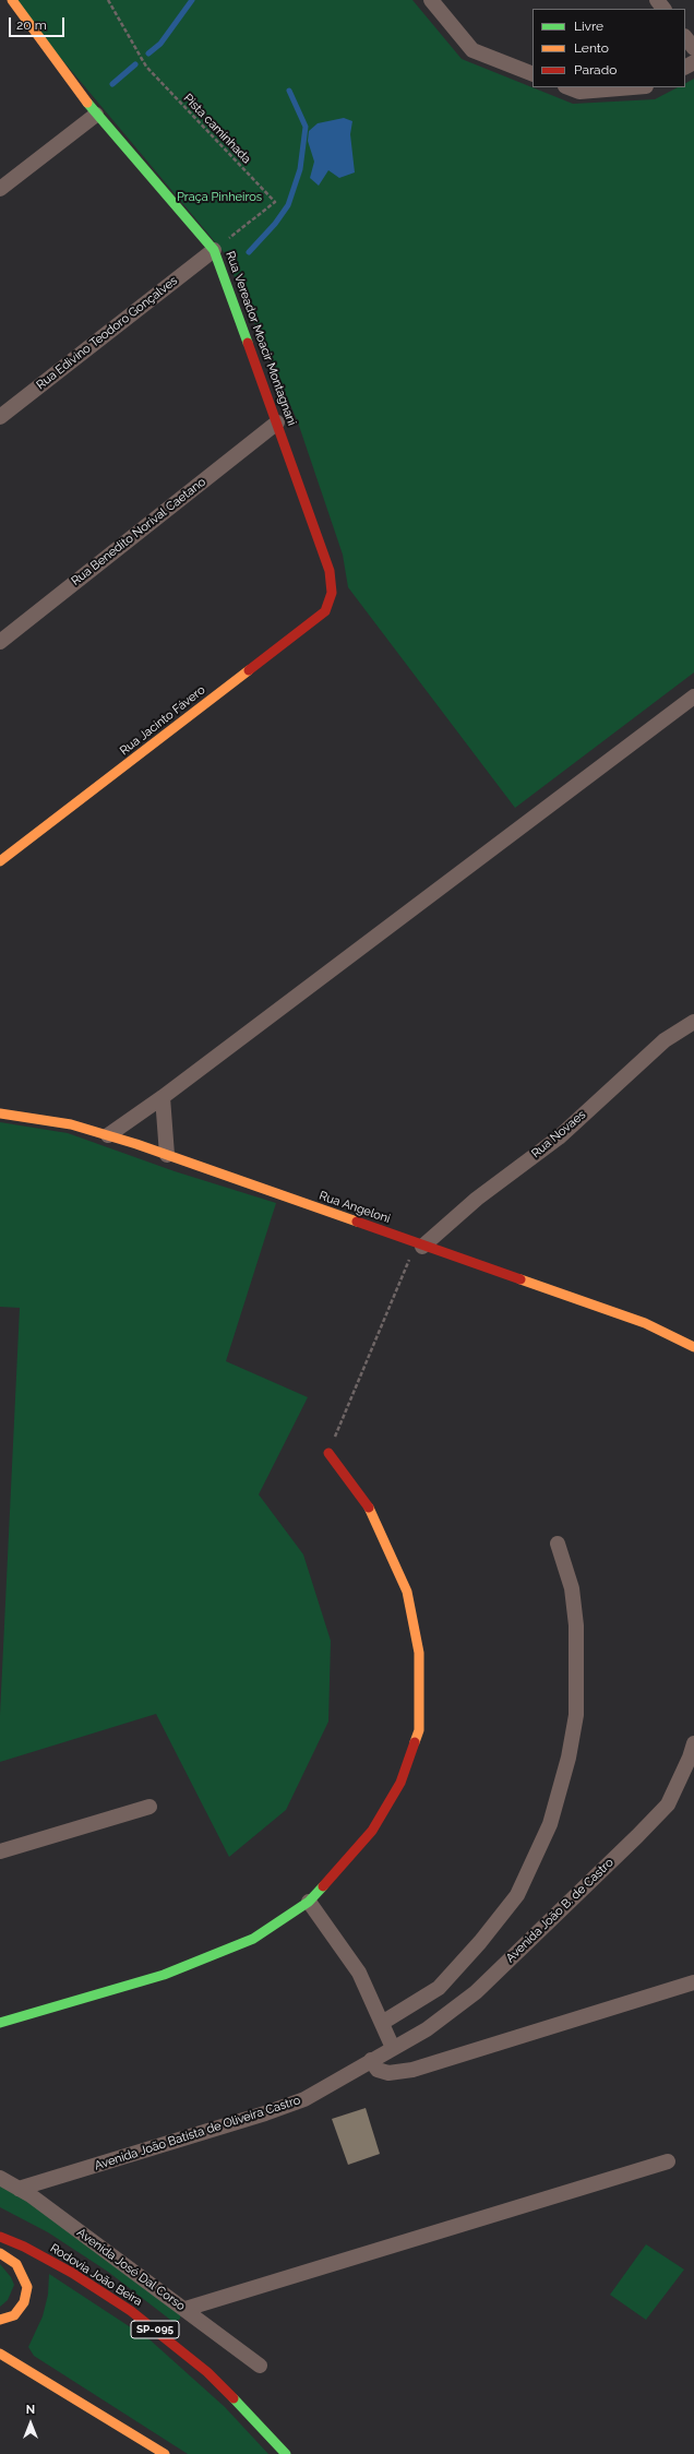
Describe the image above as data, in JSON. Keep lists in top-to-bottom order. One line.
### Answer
{"streets":{"street":["Rua Edivino Teodoro Gonçalves","Rua Vereador Moacir Montagnani","Rua Benedito Norival Caetano","Rua Jacinto Fávero","Rua Novaes","Rua Angeloni","Avenida João B. de Castro","Avenida João Batista de Oliveira Castro","Avenida José Dal Corso","Rodovia João Beira","SP-095"],"path":["Pista caminhada"]},"crossings":[["Pista caminhada","Rua Edivino Teodoro Gonçalves"],["Pista caminhada","Rua Vereador Moacir Montagnani"],["Rua Edivino Teodoro Gonçalves","Rua Vereador Moacir Montagnani"],["Rua Vereador Moacir Montagnani","Rua Benedito Norival Caetano"],["Rua Vereador Moacir Montagnani","Rua Jacinto Fávero"],["Rua Novaes","Rua Angeloni"],["Avenida João B. de Castro","Avenida João Batista de Oliveira Castro"],["Avenida João Batista de Oliveira Castro","Avenida José Dal Corso"]],"parks":["Praça Pinheiros"],"legend":["Livre","Lento","Parado"],"scale_bar":"20 m","north":"top"}
